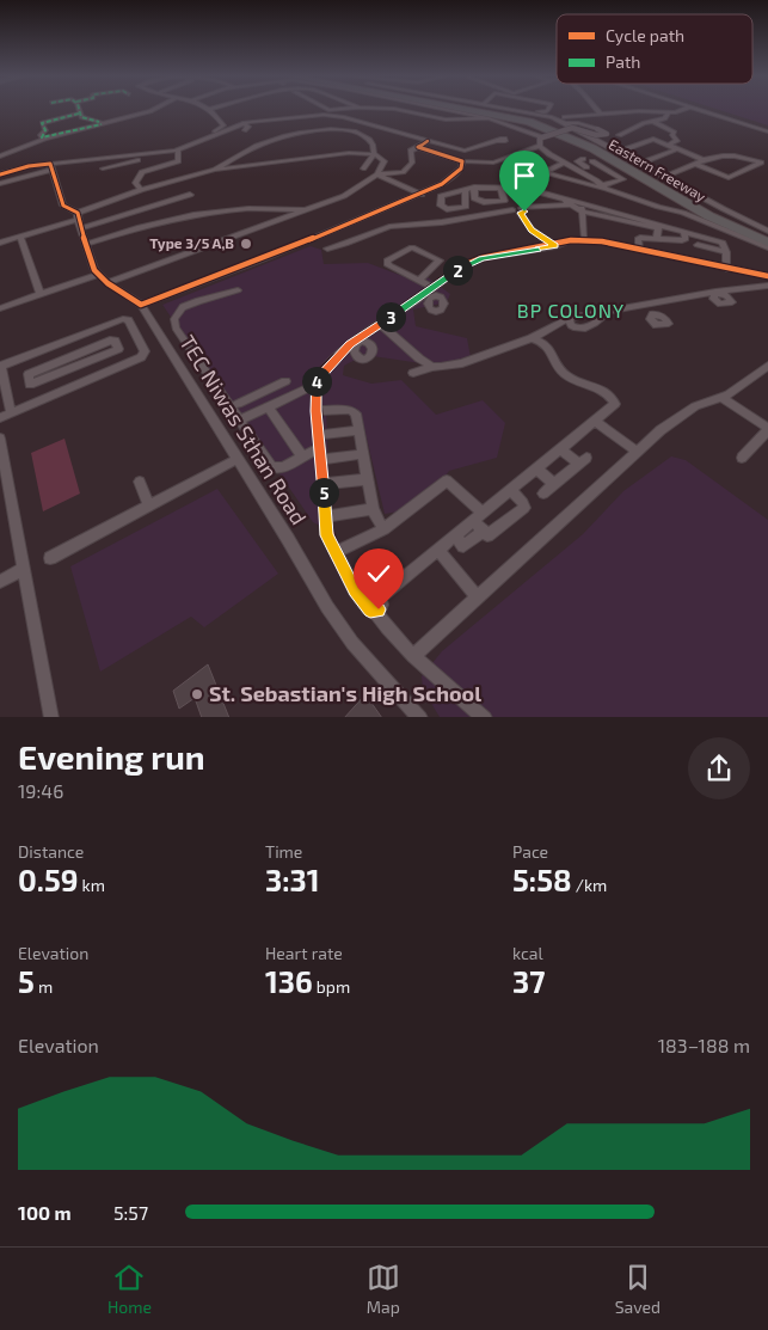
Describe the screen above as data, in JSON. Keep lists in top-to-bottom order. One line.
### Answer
{"streets":{"highway":["Eastern Freeway"],"street":["TEC Niwas Sthan Road"]},"districts":["BP COLONY"],"places":["Type 3/5 A,B","St. Sebastian's High School"],"legend":["Cycle path","Path"],"page":{"pins":["2","3","4","5"],"heading":["Evening run","19:46"],"stats":[["Distance","0.59 km"],["Time","3:31"],["Pace","5:58 /km"],["Elevation","5 m"],["Heart rate","136 bpm"],["kcal","37"]],"chart":["Elevation","183–188 m"],"list":[{"name":"100 m","note":"5:57"}],"tabs":["Home","Map","Saved"]}}
